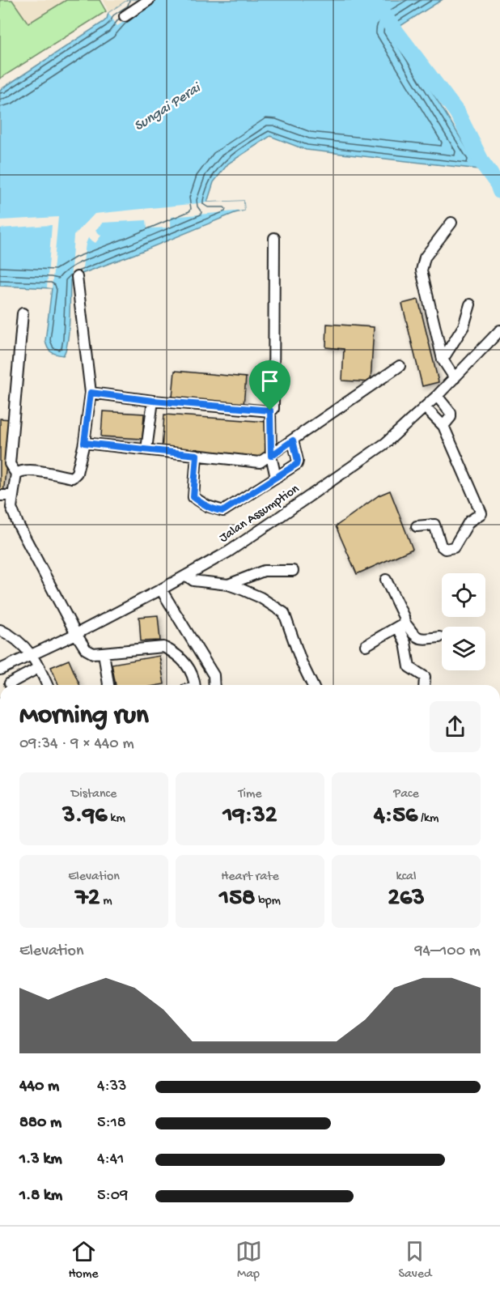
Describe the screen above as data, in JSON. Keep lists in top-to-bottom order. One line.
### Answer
{"streets":{"street":["Jalan Assumption"]},"water":["Sungai Perai"],"page":{"heading":["Morning run","09:34 · 9 × 440 m"],"stats":[["Distance","3.96 km"],["Time","19:32"],["Pace","4:56 /km"],["Elevation","72 m"],["Heart rate","158 bpm"],["kcal","263"]],"chart":["Elevation","94–100 m"],"list":[{"name":"440 m","note":"4:33"},{"name":"880 m","note":"5:18"},{"name":"1.3 km","note":"4:41"},{"name":"1.8 km","note":"5:09"}],"tabs":["Home","Map","Saved"]}}
